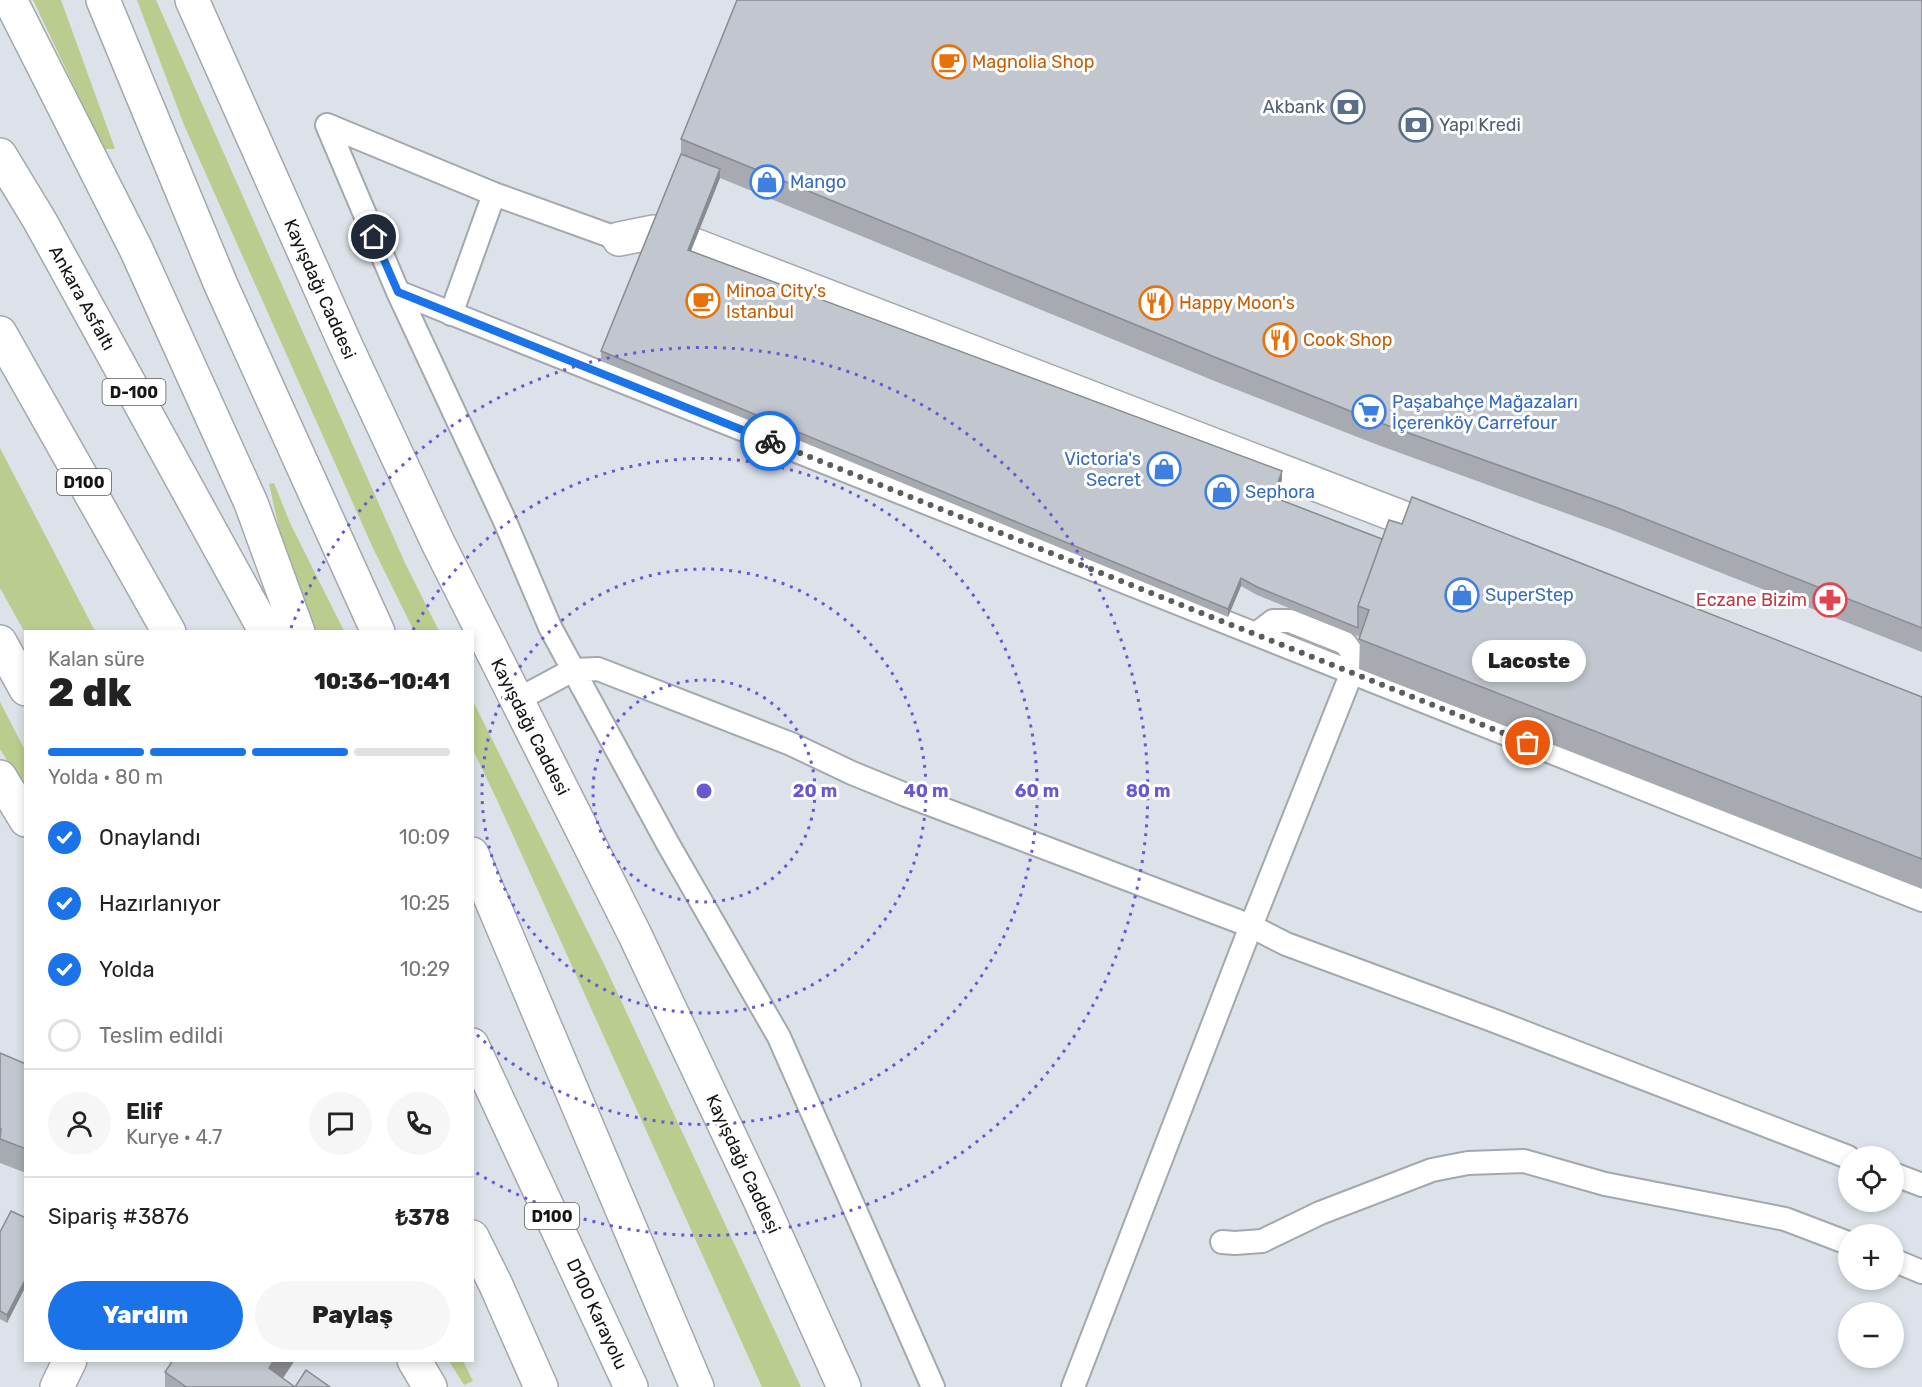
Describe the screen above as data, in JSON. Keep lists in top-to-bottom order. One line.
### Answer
{"streets":{"main road":["Kayışdağı Caddesi","Ankara Asfaltı","D-100","D100","D100 Karayolu"]},"places":{"cafe":["Magnolia Shop","Minoa City's Istanbul"],"bank":["Akbank","Yapı Kredi"],"shop":["Mango","Victoria's Secret","Sephora","SuperStep"],"restaurant":["Happy Moon's","Cook Shop"],"supermarket":["Paşabahçe Mağazaları İçerenköy Carrefour"],"pharmacy":["Eczane Bizim"],"other":["Lacoste"]},"page":{"heading":["2 dk","Kalan süre","10:36–10:41"],"panel":["Elif","Kurye · 4.7","Sipariş #3876","₺378"],"bubble":"Lacoste","bar":"Yolda · 80 m","list":[["Onaylandı","10:09"],["Hazırlanıyor","10:25"],["Yolda","10:29"],"Teslim edildi"],"map_buttons":["+","−"],"buttons":["Yardım","Paylaş"]},"rings":["20 m","40 m","60 m","80 m"]}
